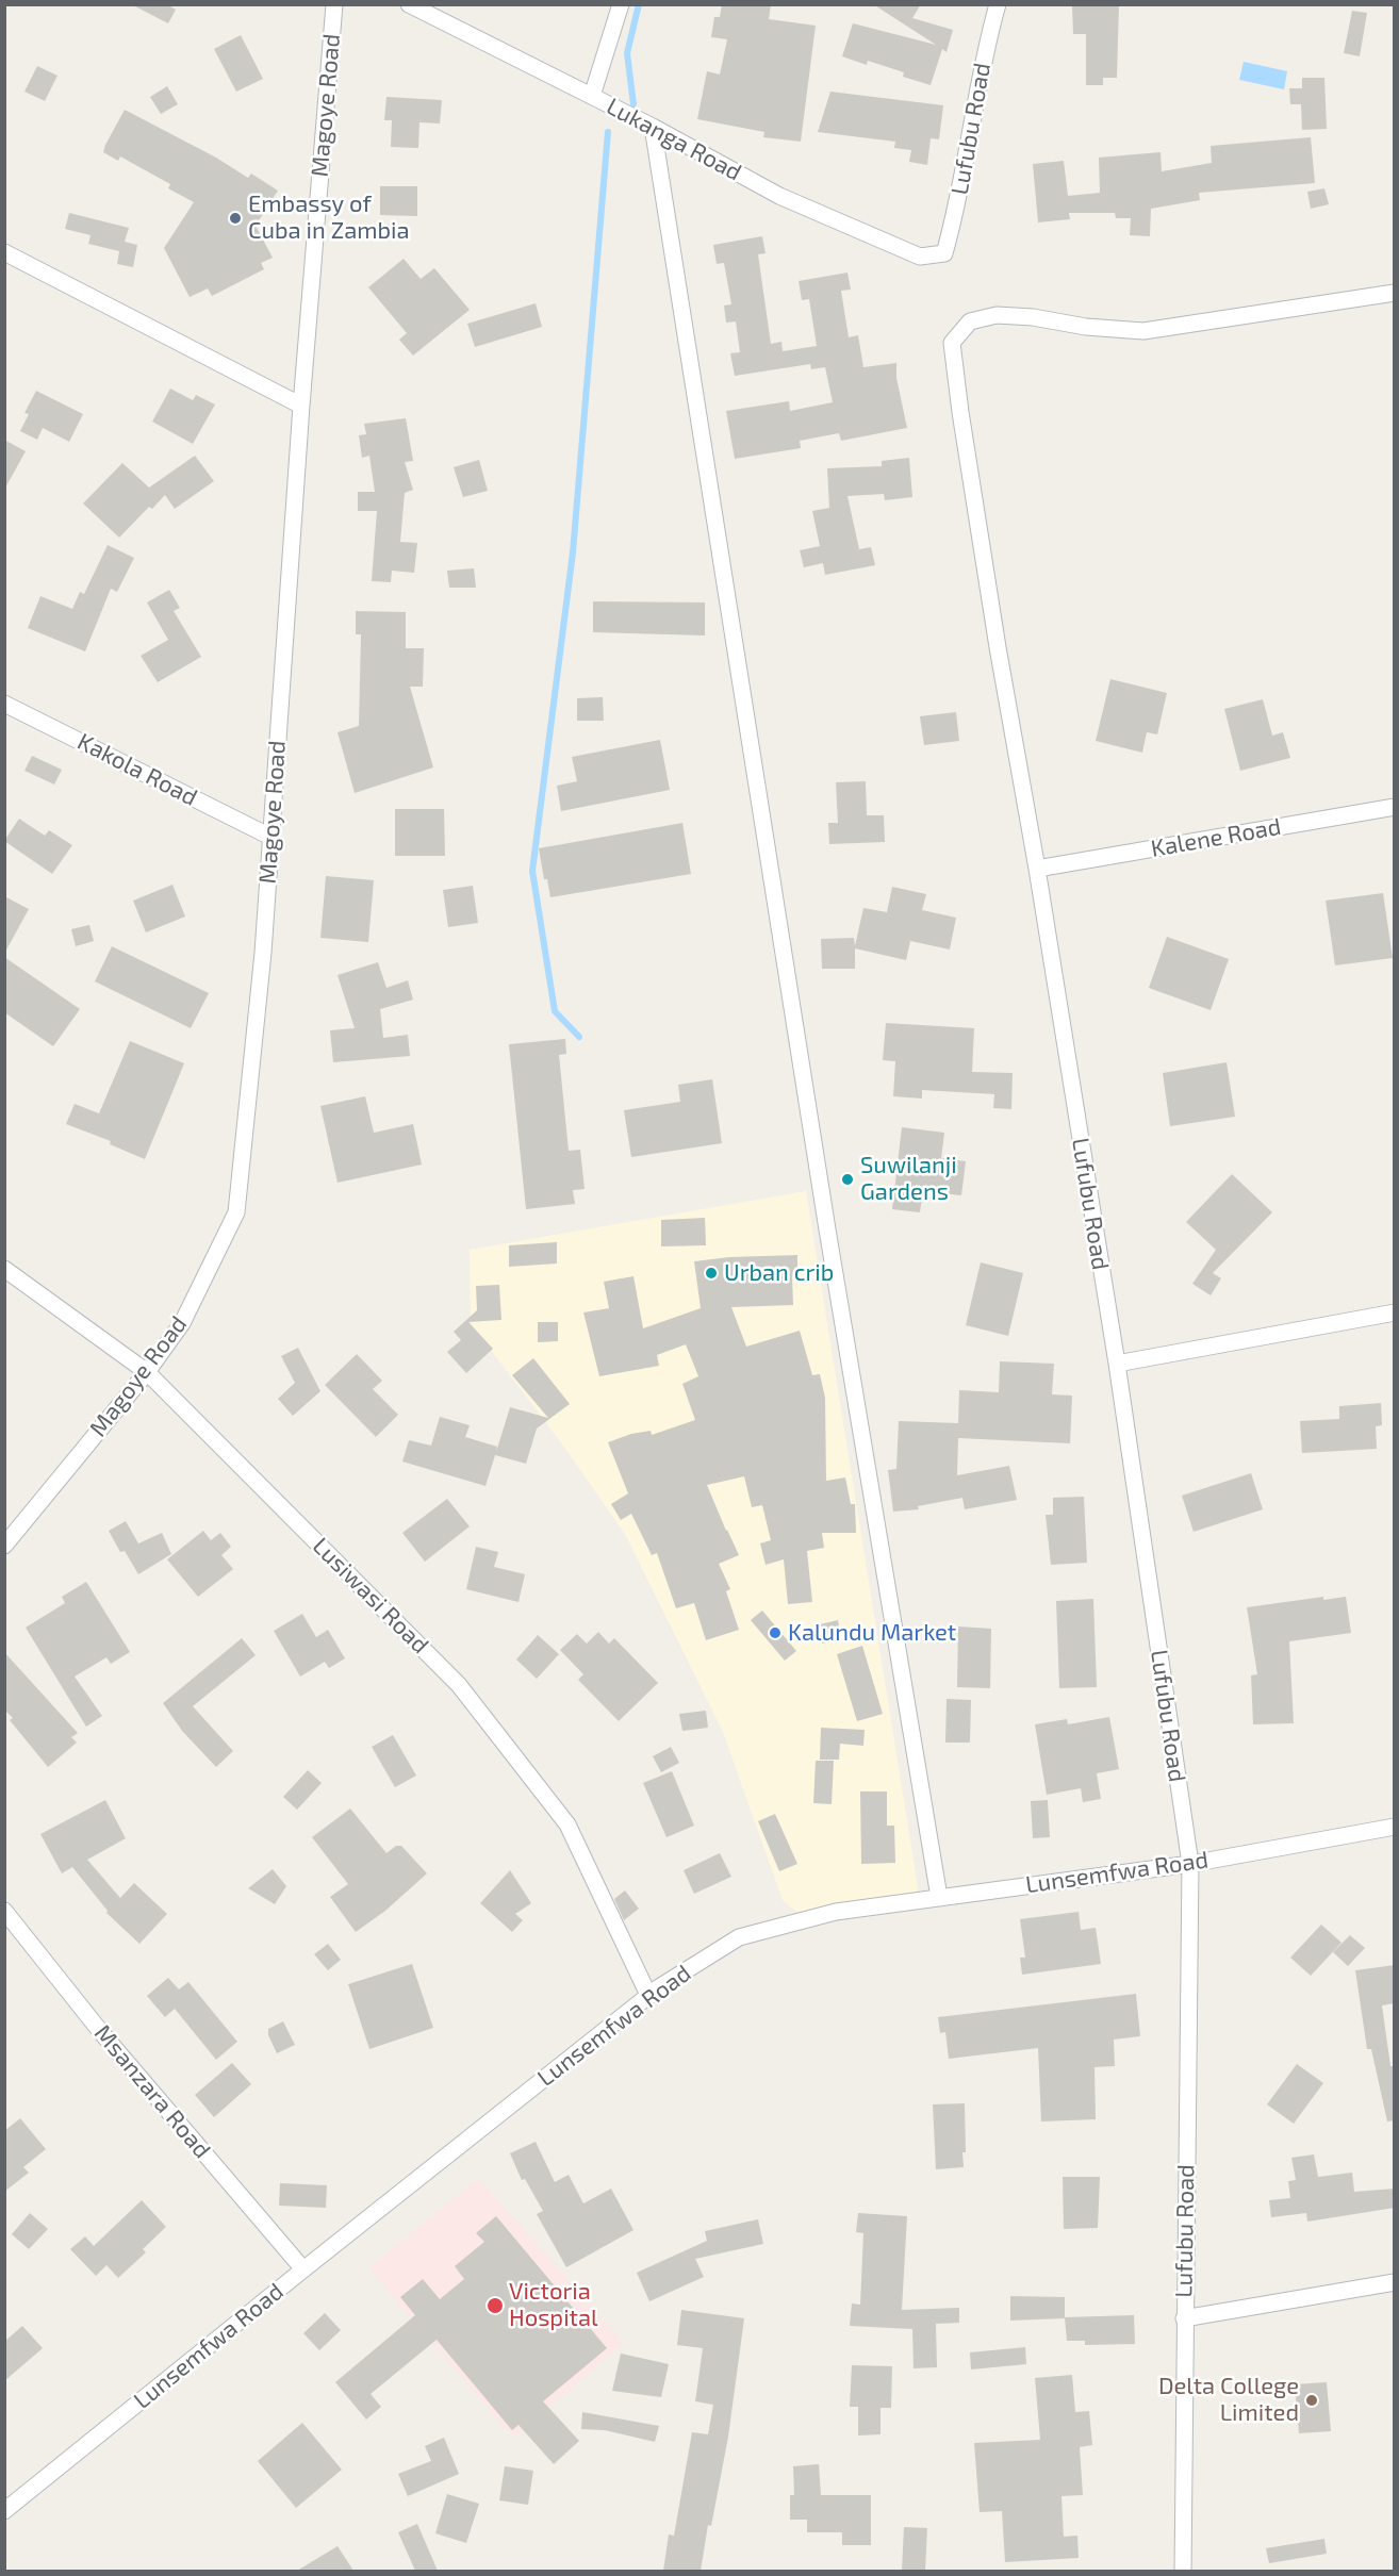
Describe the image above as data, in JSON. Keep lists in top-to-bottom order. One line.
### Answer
{"streets":{"street":["Magoye Road","Lufubu Road","Lukanga Road","Kakola Road","Kalene Road","Lusiwasi Road","Lunsemfwa Road","Msanzara Road"]},"crossings":[["Magoye Road","Kakola Road"],["Magoye Road","Lusiwasi Road"],["Lufubu Road","Lukanga Road"],["Lufubu Road","Kalene Road"],["Lufubu Road","Lunsemfwa Road"],["Lusiwasi Road","Lunsemfwa Road"],["Lunsemfwa Road","Msanzara Road"]],"places":["Embassy of Cuba in Zambia","Suwilanji Gardens","Urban crib","Kalundu Market","Victoria Hospital","Delta College Limited"]}
